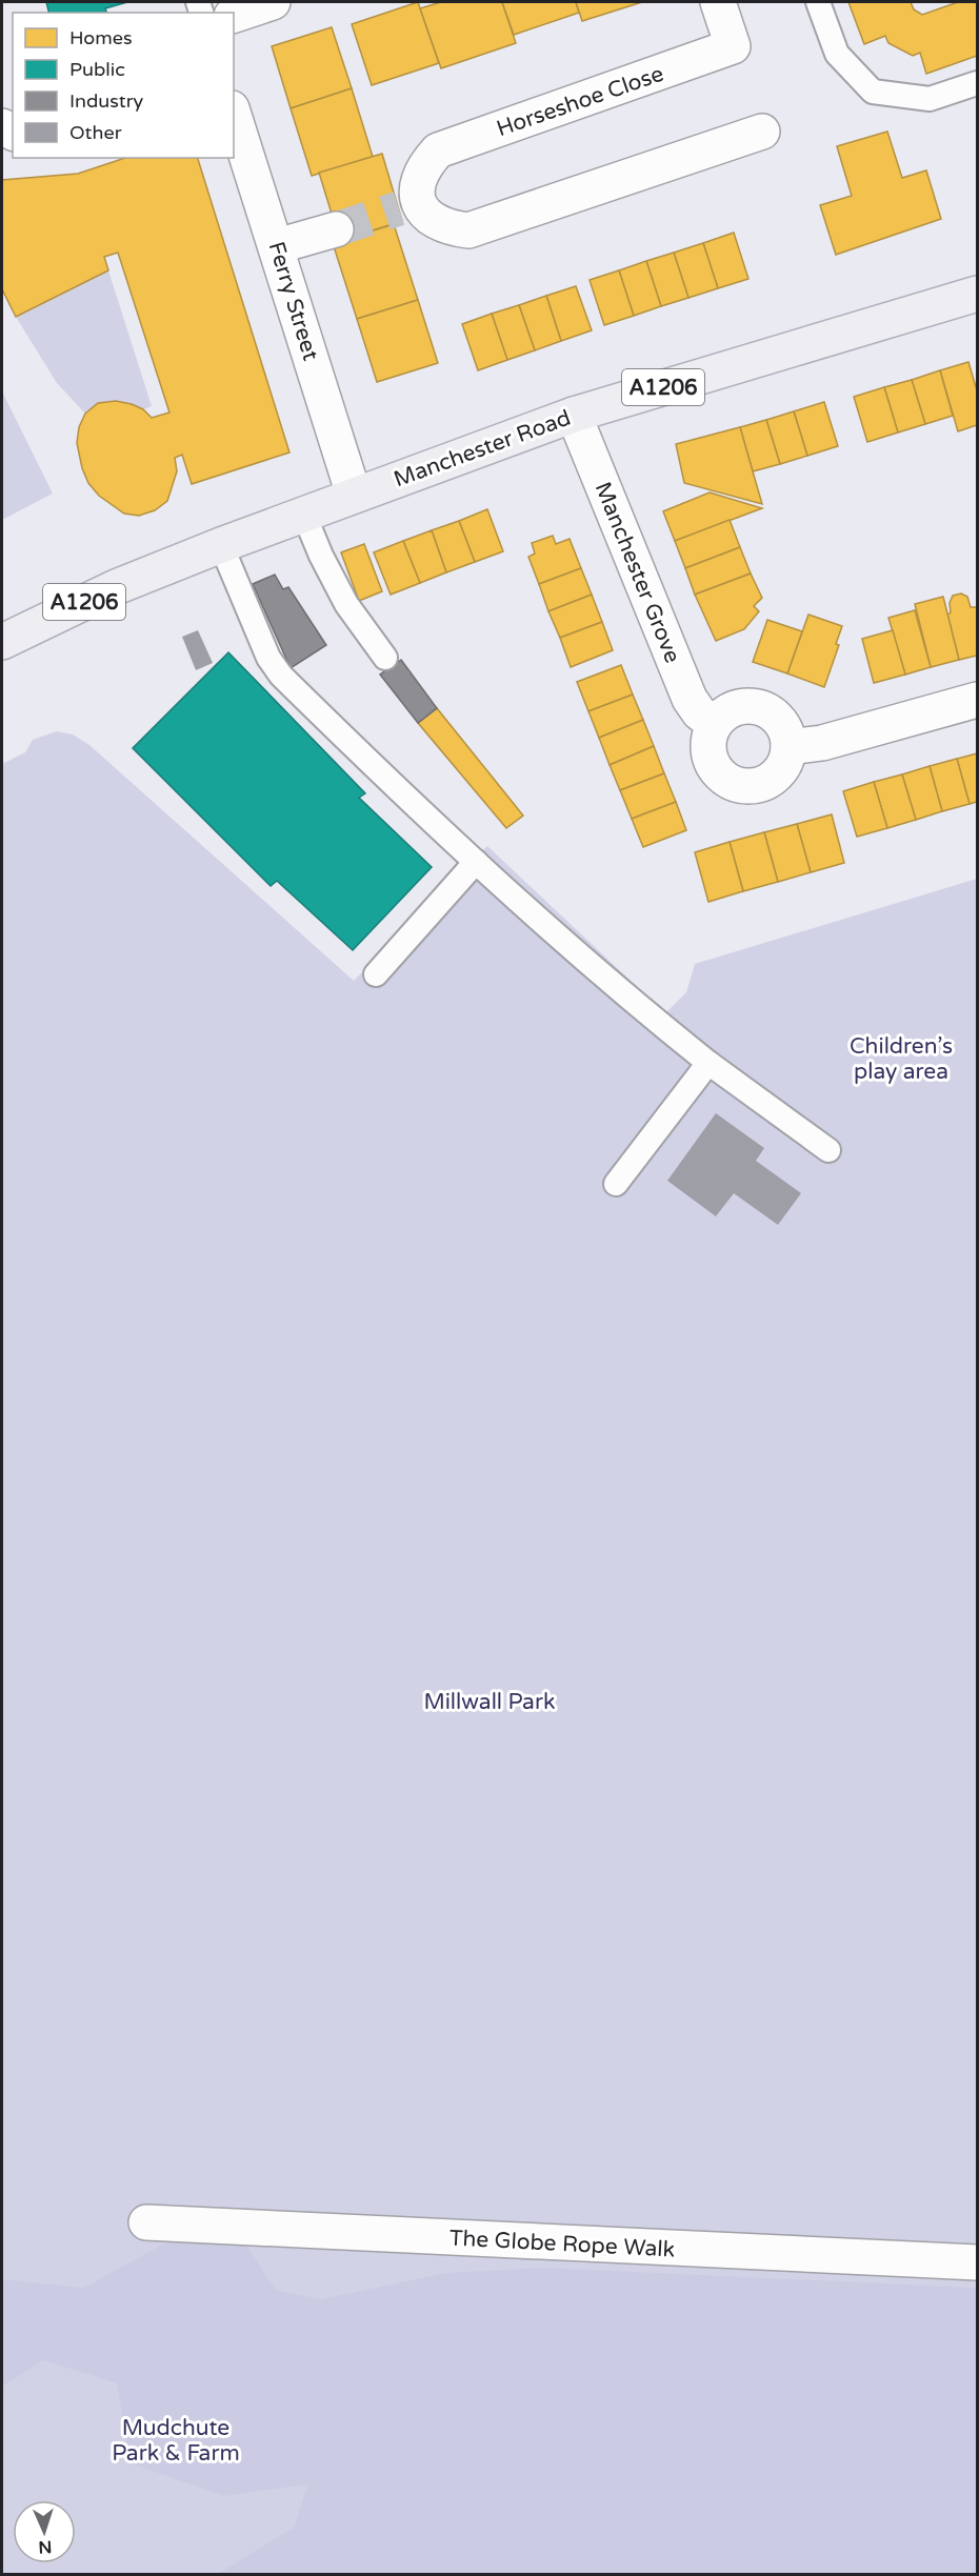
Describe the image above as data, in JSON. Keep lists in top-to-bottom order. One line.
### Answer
{"streets":{"main road":["A1206","Manchester Road"],"street":["Horseshoe Close","Ferry Street","Manchester Grove","The Globe Rope Walk"]},"crossings":[["Ferry Street","Manchester Road"],["Manchester Road","Manchester Grove"]],"parks":["Children’s play area","Millwall Park","Mudchute Park & Farm"],"legend":["Homes","Public","Industry","Other"],"north":"bottom"}
